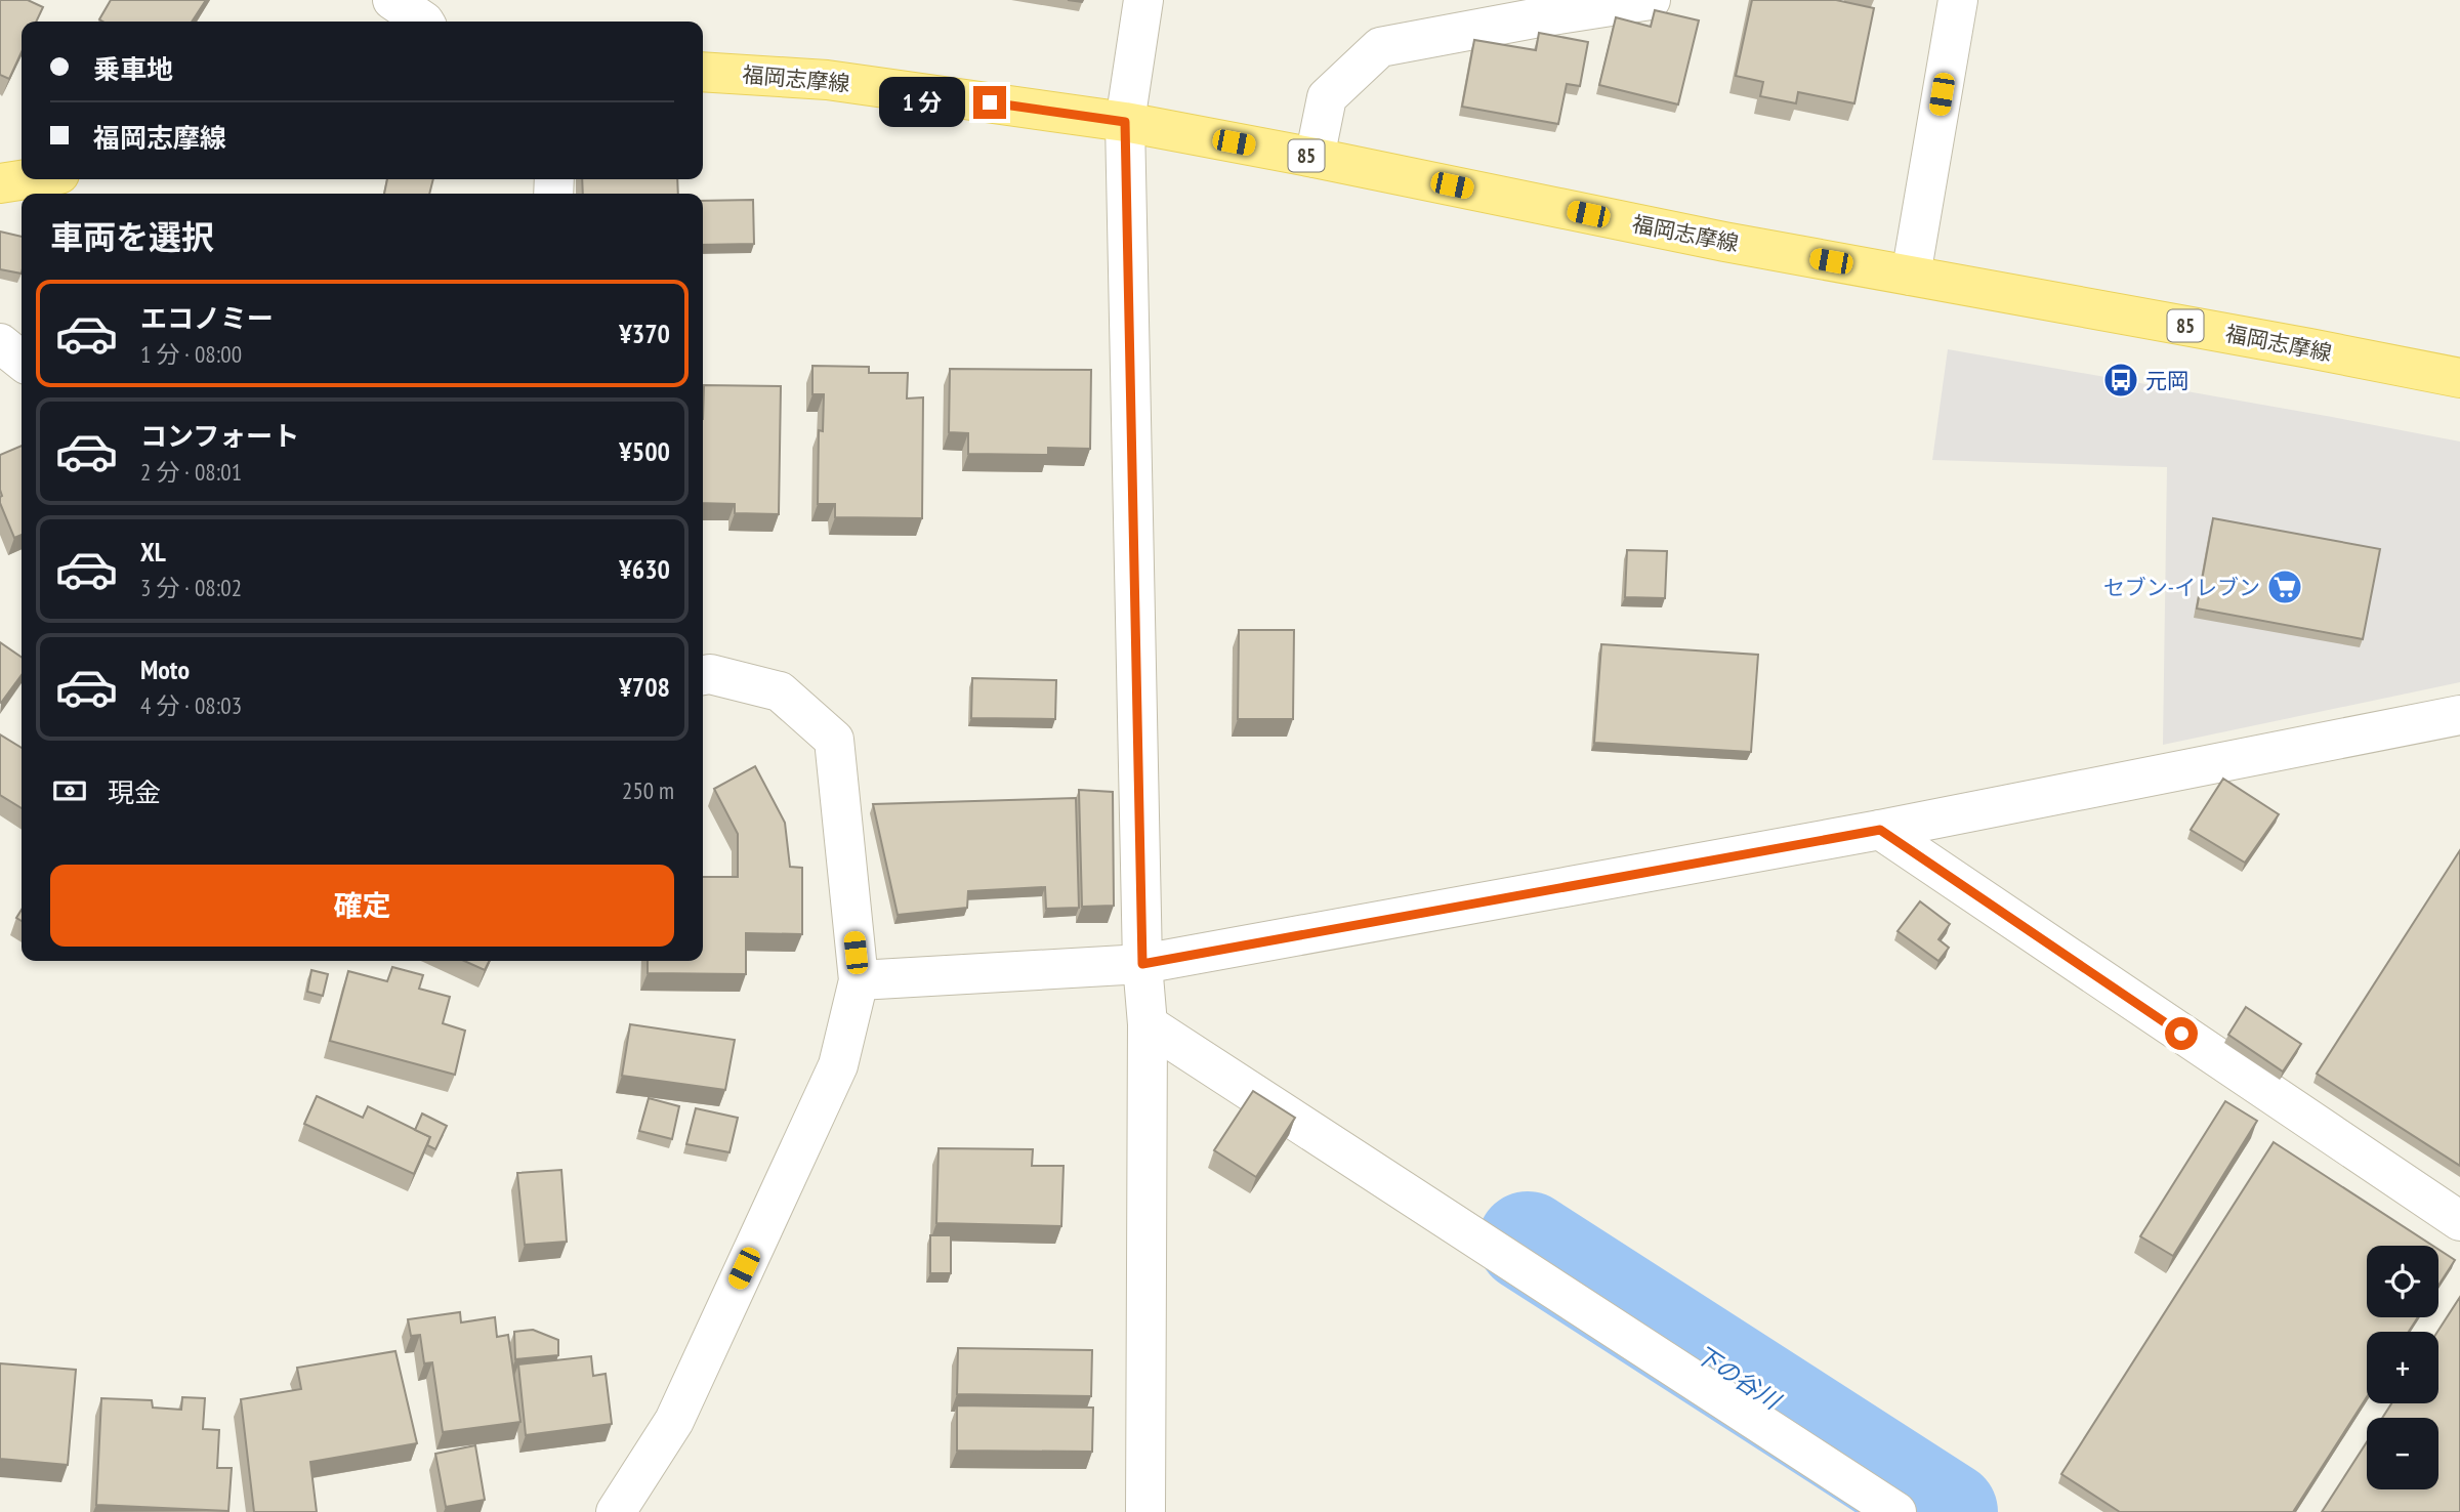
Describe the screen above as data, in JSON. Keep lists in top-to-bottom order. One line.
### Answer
{"streets":{"main road":["福岡志摩線","85"]},"water":["下の谷川"],"places":{"bus stop":["元岡"],"supermarket":["セブン-イレブン"]},"page":{"banner":["乗車地","福岡志摩線"],"bubble":"1 分","heading":"車両を選択","list":[{"name":"エコノミー","note":"1 分 · 08:00","value":"¥370"},{"name":"コンフォート","note":"2 分 · 08:01","value":"¥500"},{"name":"XL","note":"3 分 · 08:02","value":"¥630"},{"name":"Moto","note":"4 分 · 08:03","value":"¥708"}],"pay":["現金","250 m"],"buttons":"確定","map_buttons":["+","−"]}}
